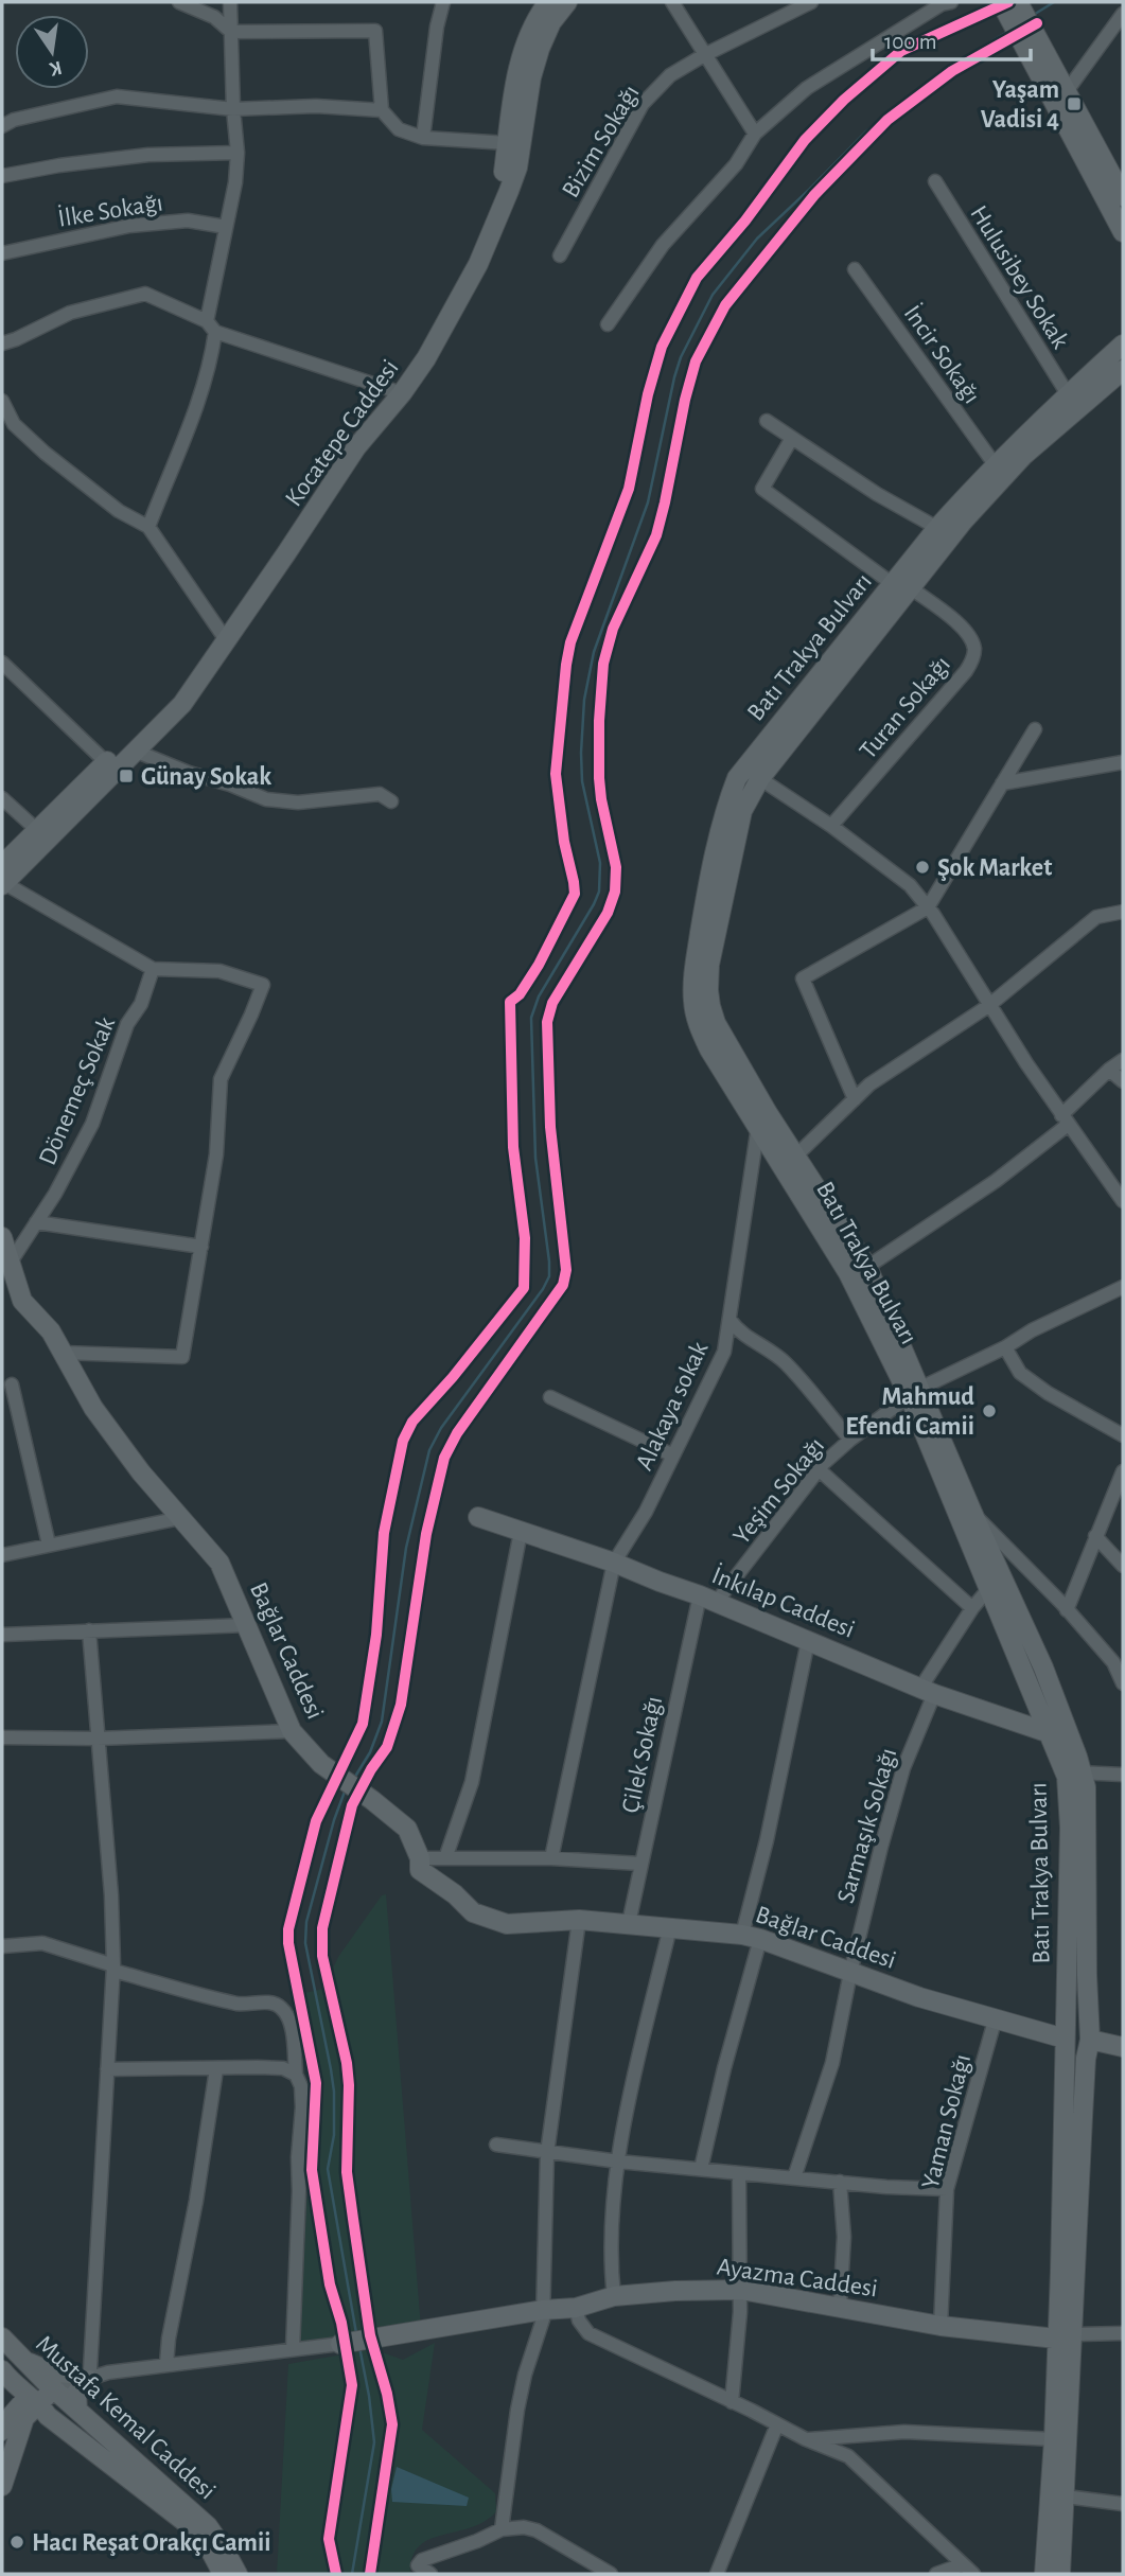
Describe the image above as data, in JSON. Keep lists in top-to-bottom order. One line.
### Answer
{"streets":{"main road":["Kocatepe Caddesi","Batı Trakya Bulvarı","İnkılap Caddesi","Bağlar Caddesi","Ayazma Caddesi","Mustafa Kemal Caddesi"],"street":["Bizim Sokağı","İlke Sokağı","Hulusibey Sokak","İncir Sokağı","Turan Sokağı","Dönemeç Sokak","Alakaya sokak","Yeşim Sokağı","Çilek Sokağı","Sarmaşık Sokağı","Yaman Sokağı"]},"crossings":[["Hulusibey Sokak","Batı Trakya Bulvarı"],["İncir Sokağı","Batı Trakya Bulvarı"],["Batı Trakya Bulvarı","Turan Sokağı"],["Batı Trakya Bulvarı","Alakaya sokak"],["Batı Trakya Bulvarı","Yeşim Sokağı"],["Batı Trakya Bulvarı","İnkılap Caddesi"],["Batı Trakya Bulvarı","Bağlar Caddesi"],["Batı Trakya Bulvarı","Sarmaşık Sokağı"],["Batı Trakya Bulvarı","Ayazma Caddesi"],["Dönemeç Sokak","Bağlar Caddesi"],["Alakaya sokak","İnkılap Caddesi"],["Yeşim Sokağı","İnkılap Caddesi"],["Yeşim Sokağı","Çilek Sokağı"],["İnkılap Caddesi","Çilek Sokağı"],["İnkılap Caddesi","Sarmaşık Sokağı"],["Bağlar Caddesi","Çilek Sokağı"],["Bağlar Caddesi","Sarmaşık Sokağı"],["Bağlar Caddesi","Yaman Sokağı"],["Yaman Sokağı","Ayazma Caddesi"]],"places":{"transit":["Yaşam Vadisi 4","Günay Sokak"],"other":["Şok Market","Mahmud Efendi Camii","Hacı Reşat Orakçı Camii"]},"scale_bar":"100 m","north":"bottom"}
